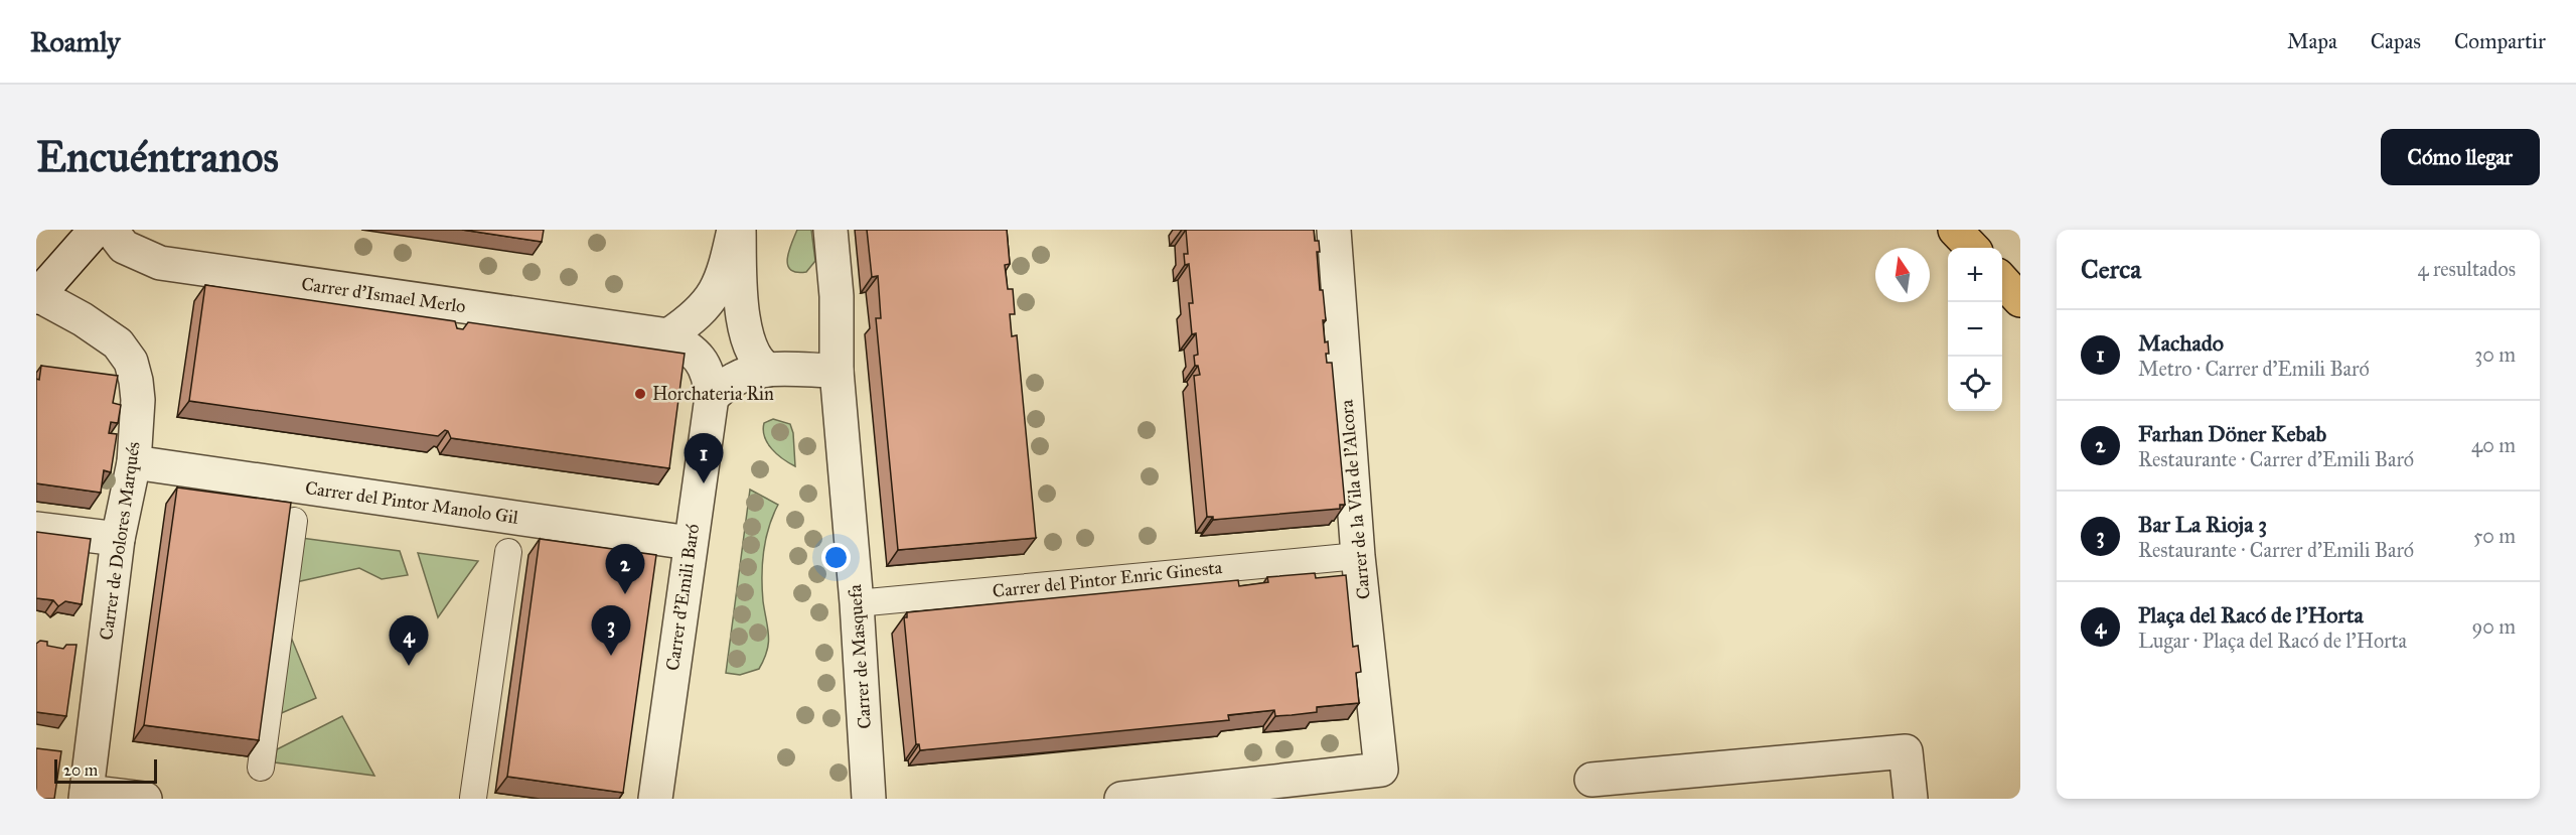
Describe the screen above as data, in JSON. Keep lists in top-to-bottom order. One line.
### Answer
{"streets":{"street":["Carrer d'Ismael Merlo","Carrer de la Vila de l'Alcora","Carrer del Pintor Manolo Gil","Carrer de Dolores Marqués","Carrer del Pintor Enric Ginesta","Carrer d'Emili Baró","Carrer de Masquefa"]},"crossings":[["Carrer d'Ismael Merlo","Carrer d'Emili Baró"],["Carrer de la Vila de l'Alcora","Carrer del Pintor Enric Ginesta"],["Carrer del Pintor Manolo Gil","Carrer de Dolores Marqués"],["Carrer del Pintor Manolo Gil","Carrer d'Emili Baró"],["Carrer del Pintor Enric Ginesta","Carrer de Masquefa"]],"places":["Horchateria Rin"],"scale_bar":"20 m","north":"top","page":{"header":"Roamly","nav":["Mapa","Capas","Compartir"],"buttons":"Cómo llegar","title":"Encuéntranos","heading":["Cerca","4 resultados"],"map_buttons":["+","−"],"list":[{"mark":"1","name":"Machado","note":"Metro · Carrer d'Emili Baró","value":"30 m"},{"mark":"2","name":"Farhan Döner Kebab","note":"Restaurante · Carrer d'Emili Baró","value":"40 m"},{"mark":"3","name":"Bar La Rioja 3","note":"Restaurante · Carrer d'Emili Baró","value":"50 m"},{"mark":"4","name":"Plaça del Racó de l'Horta","note":"Lugar · Plaça del Racó de l'Horta","value":"90 m"}],"pins":["1","2","3","4"],"scale":"20 m"}}
